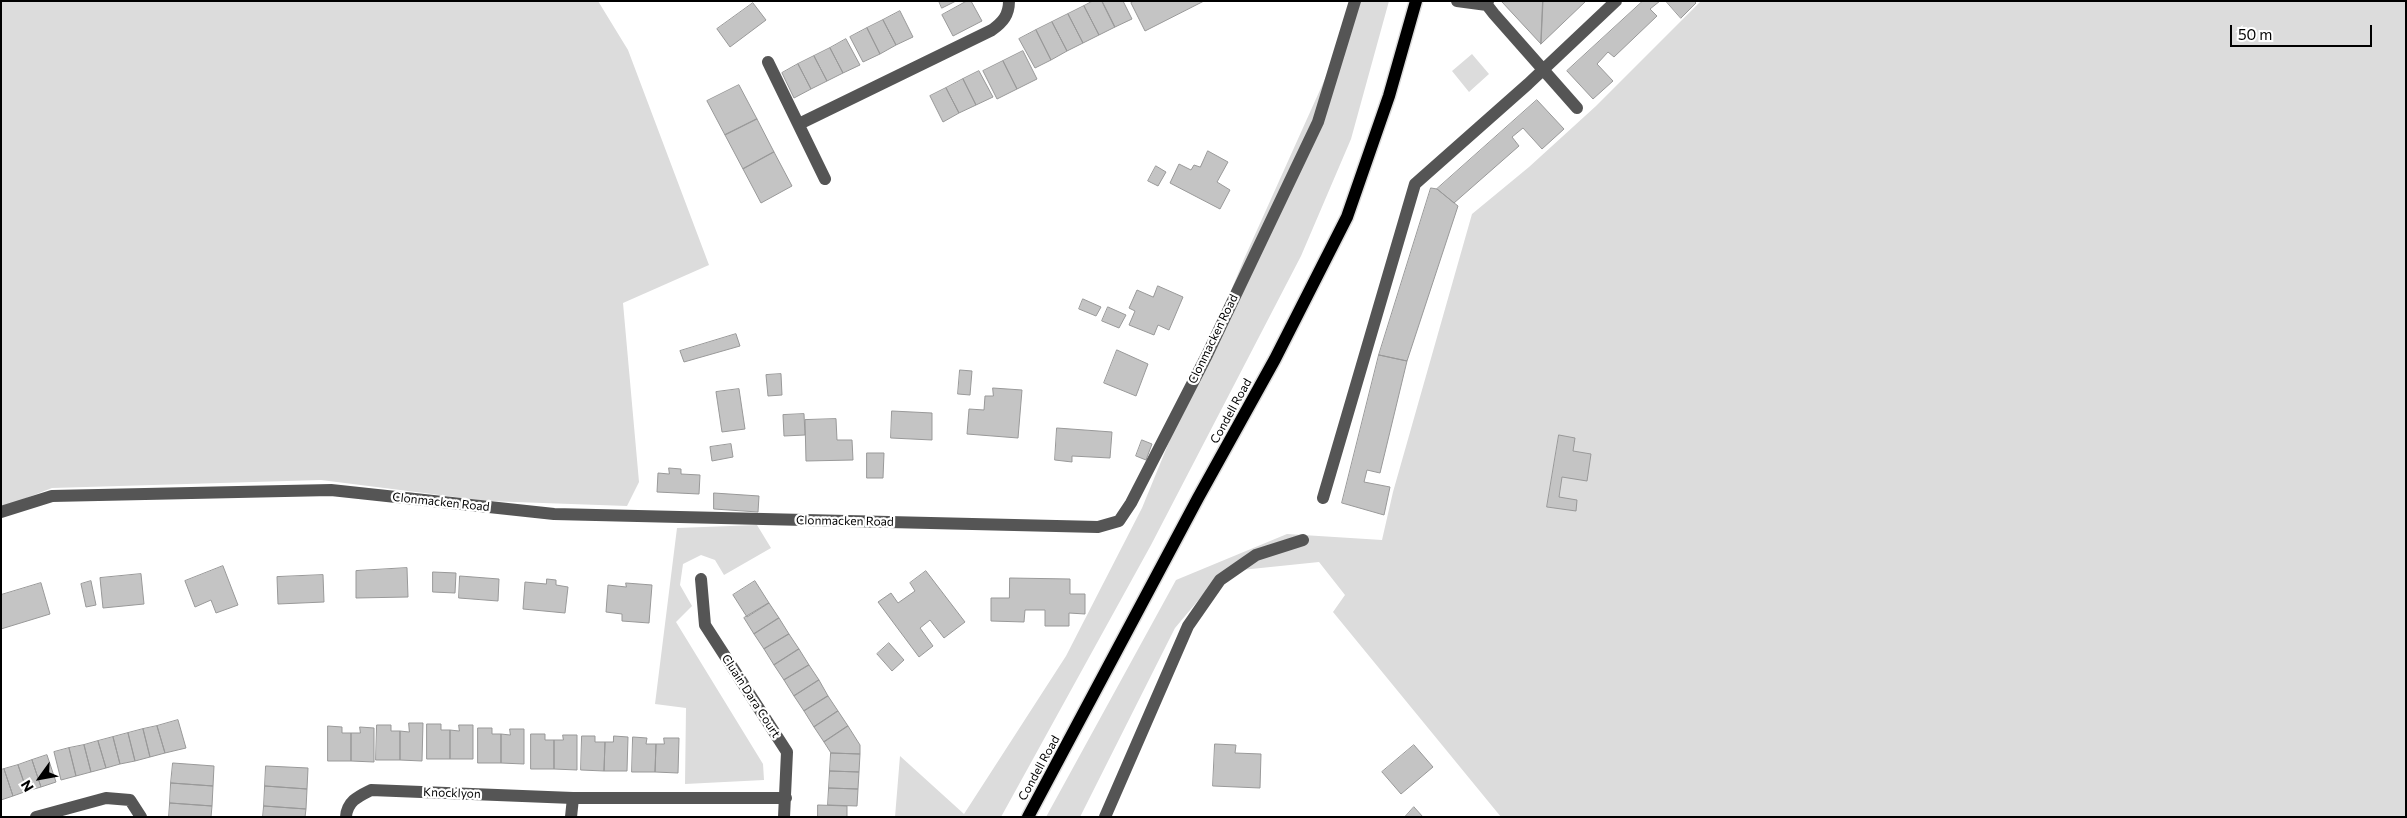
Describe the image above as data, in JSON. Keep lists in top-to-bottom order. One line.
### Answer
{"streets":{"main road":["Condell Road"],"street":["Clonmacken Road","Cluain Dara Court","Knocklyon"]},"crossings":[["Cluain Dara Court","Knocklyon"]],"scale_bar":"50 m","north":"bottom left"}
